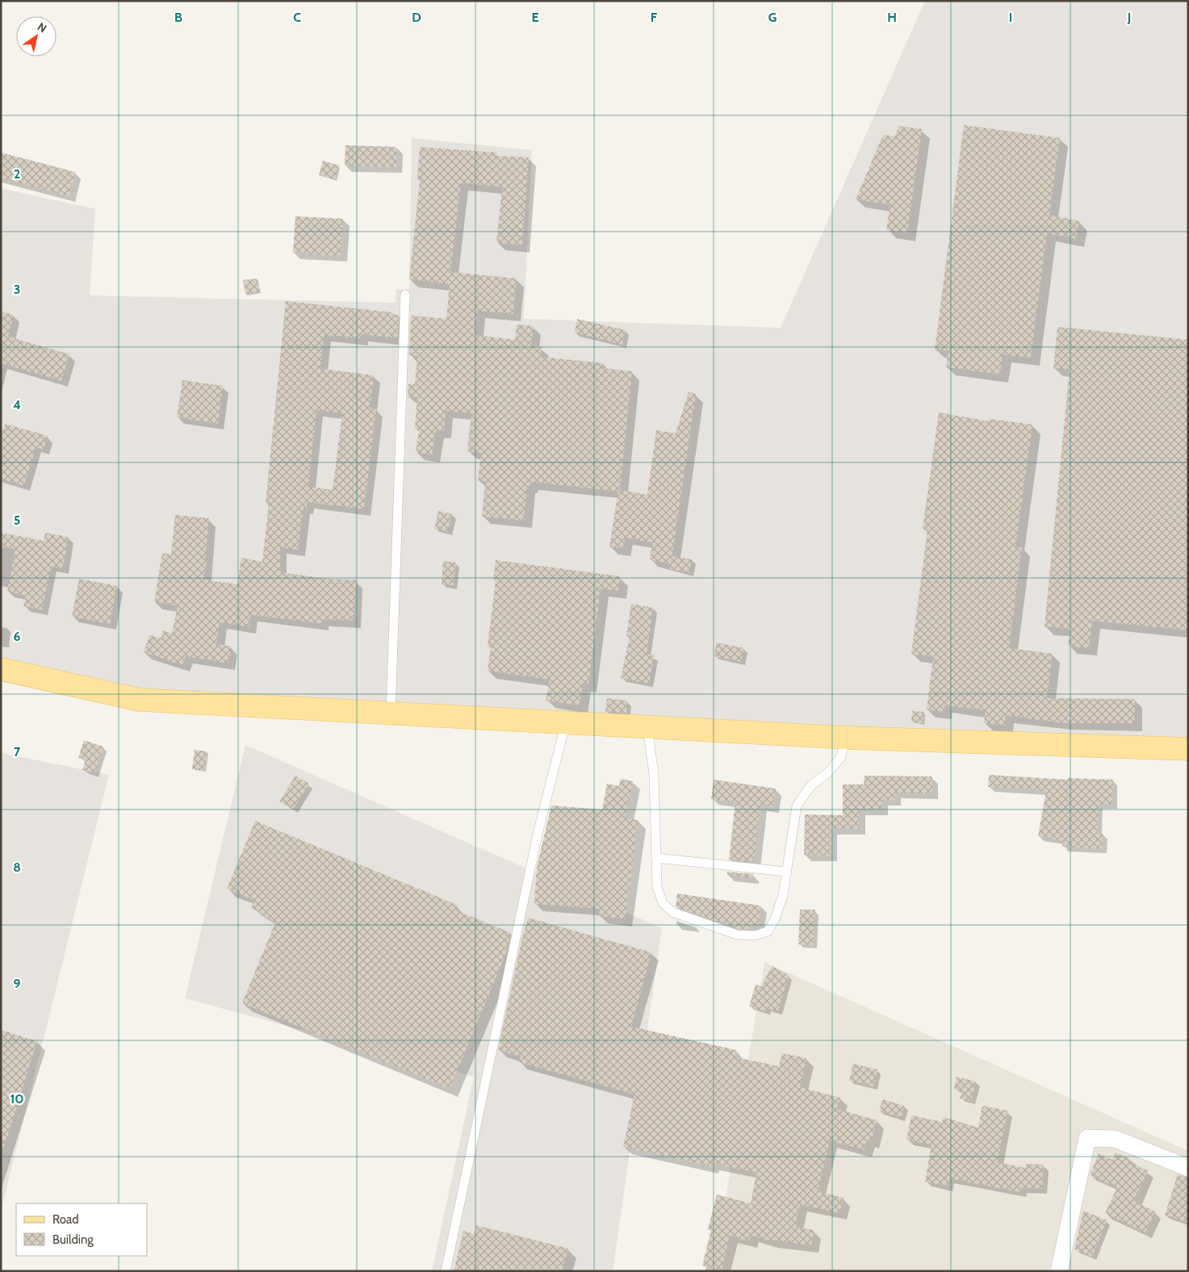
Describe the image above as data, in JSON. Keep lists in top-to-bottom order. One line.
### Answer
{"legend":["Road","Building"],"north":"top right","grid":{"columns":["B","C","D","E","F","G","H","I","J"],"rows":["2","3","4","5","6","7","8","9","10"]}}
